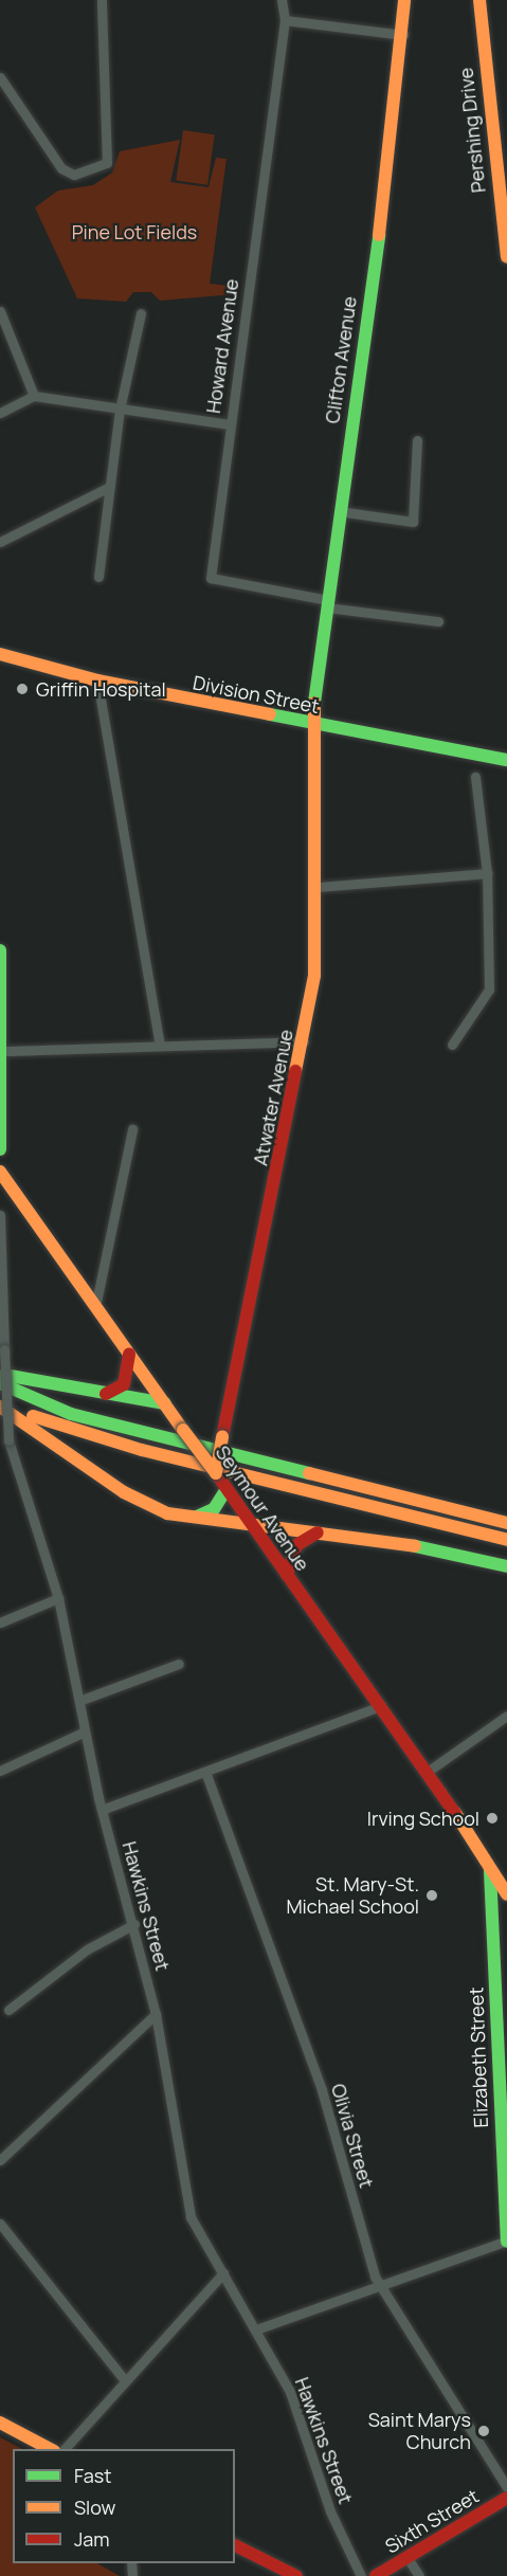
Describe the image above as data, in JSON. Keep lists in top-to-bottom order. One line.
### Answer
{"streets":{"main road":["Pershing Drive","Clifton Avenue","Division Street","Atwater Avenue","Seymour Avenue","Elizabeth Street","Sixth Street"],"street":["Howard Avenue","Hawkins Street","Olivia Street"]},"crossings":[["Howard Avenue","Clifton Avenue"],["Clifton Avenue","Division Street"],["Clifton Avenue","Atwater Avenue"],["Division Street","Atwater Avenue"],["Atwater Avenue","Seymour Avenue"],["Seymour Avenue","Elizabeth Street"]],"parks":["Pine Lot Fields"],"places":["Griffin Hospital","Irving School","St. Mary-St. Michael School","Saint Marys Church"],"legend":["Fast","Slow","Jam"]}
